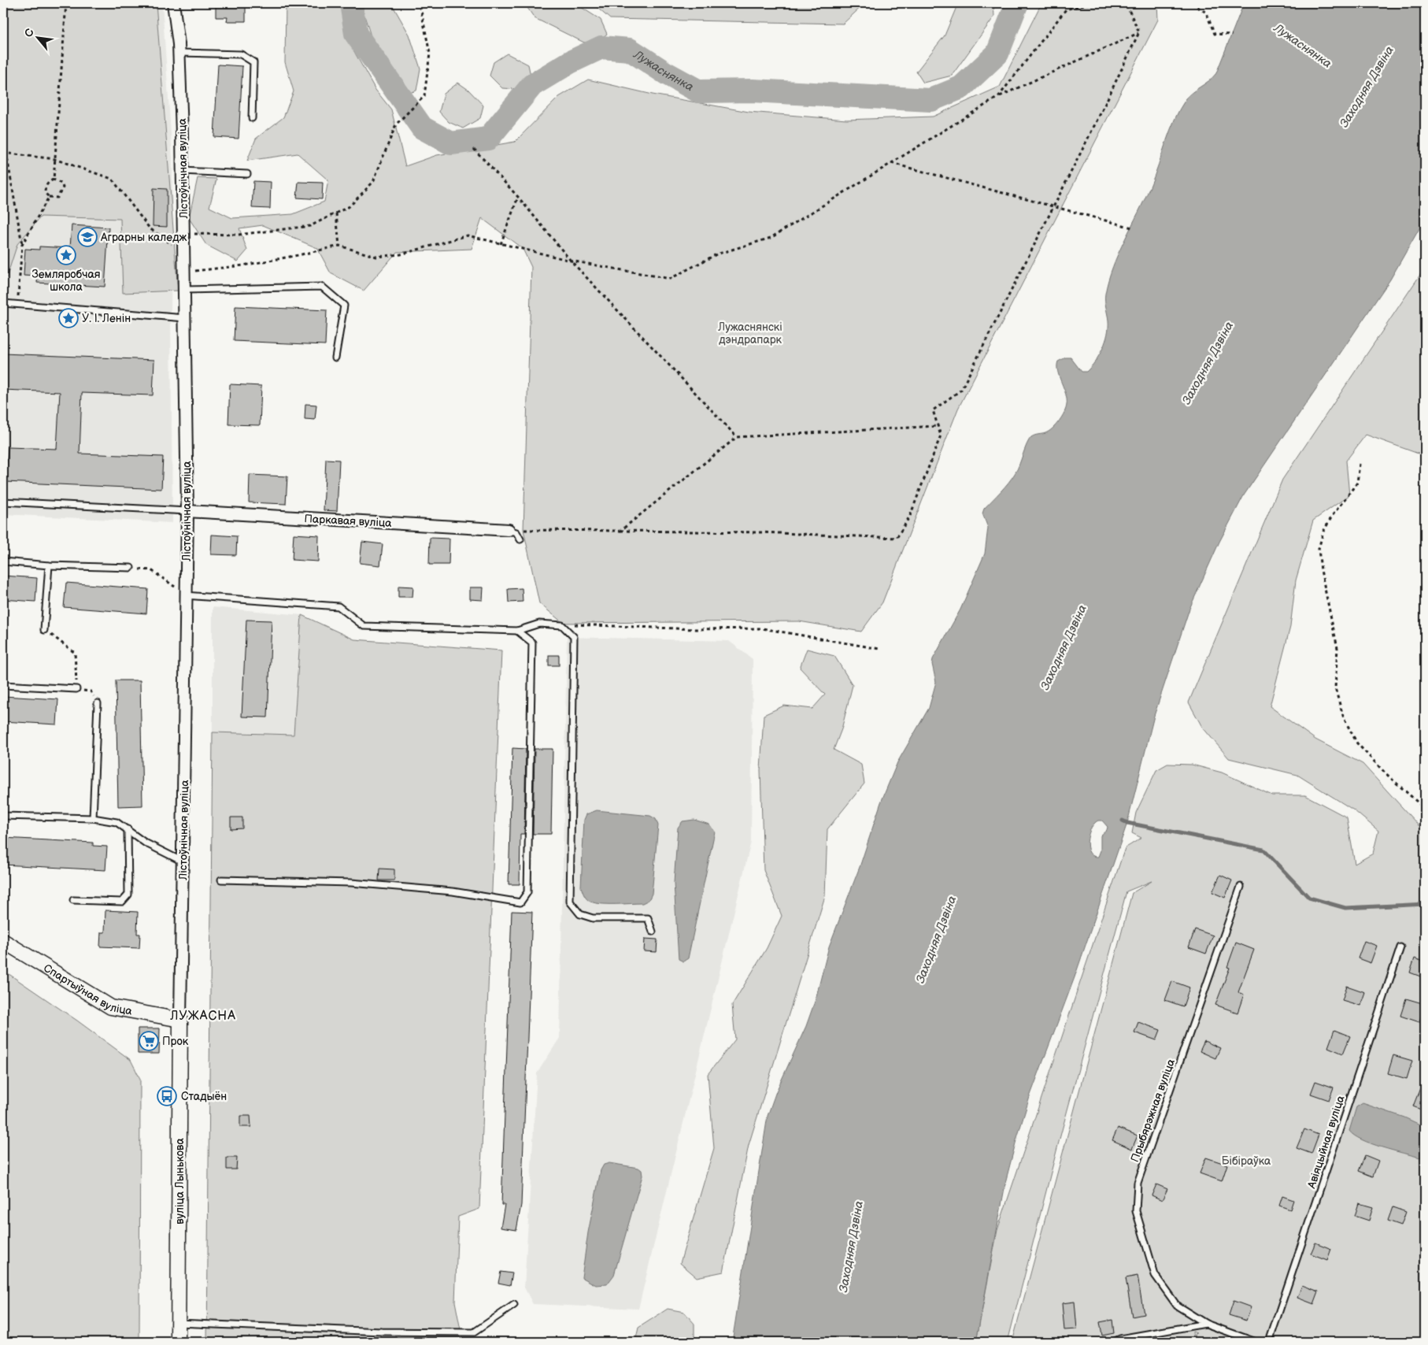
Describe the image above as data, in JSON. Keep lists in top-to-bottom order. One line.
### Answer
{"streets":{"street":["Лістоўнічная вуліца","Паркавая вуліца","Спартыўная вуліца","вуліца Лынькова"],"lane":["Прыбярэжная вуліца","Авіяцыйная вуліца"]},"crossings":[["Лістоўнічная вуліца","Паркавая вуліца"],["Лістоўнічная вуліца","Спартыўная вуліца"],["Лістоўнічная вуліца","вуліца Лынькова"],["Спартыўная вуліца","вуліца Лынькова"]],"districts":["ЛУЖАСНА"],"water":["Лужаснянка","Заходняя Дзвіна"],"parks":["Лужаснянскі дэндрапарк","Бібіраўка"],"places":{"school or university":["Аграрны каледж"],"place":["Земляробчая школа","У. І. Ленін"],"supermarket":["Прок"],"bus stop":["Стадыён"]},"north":"top left"}
